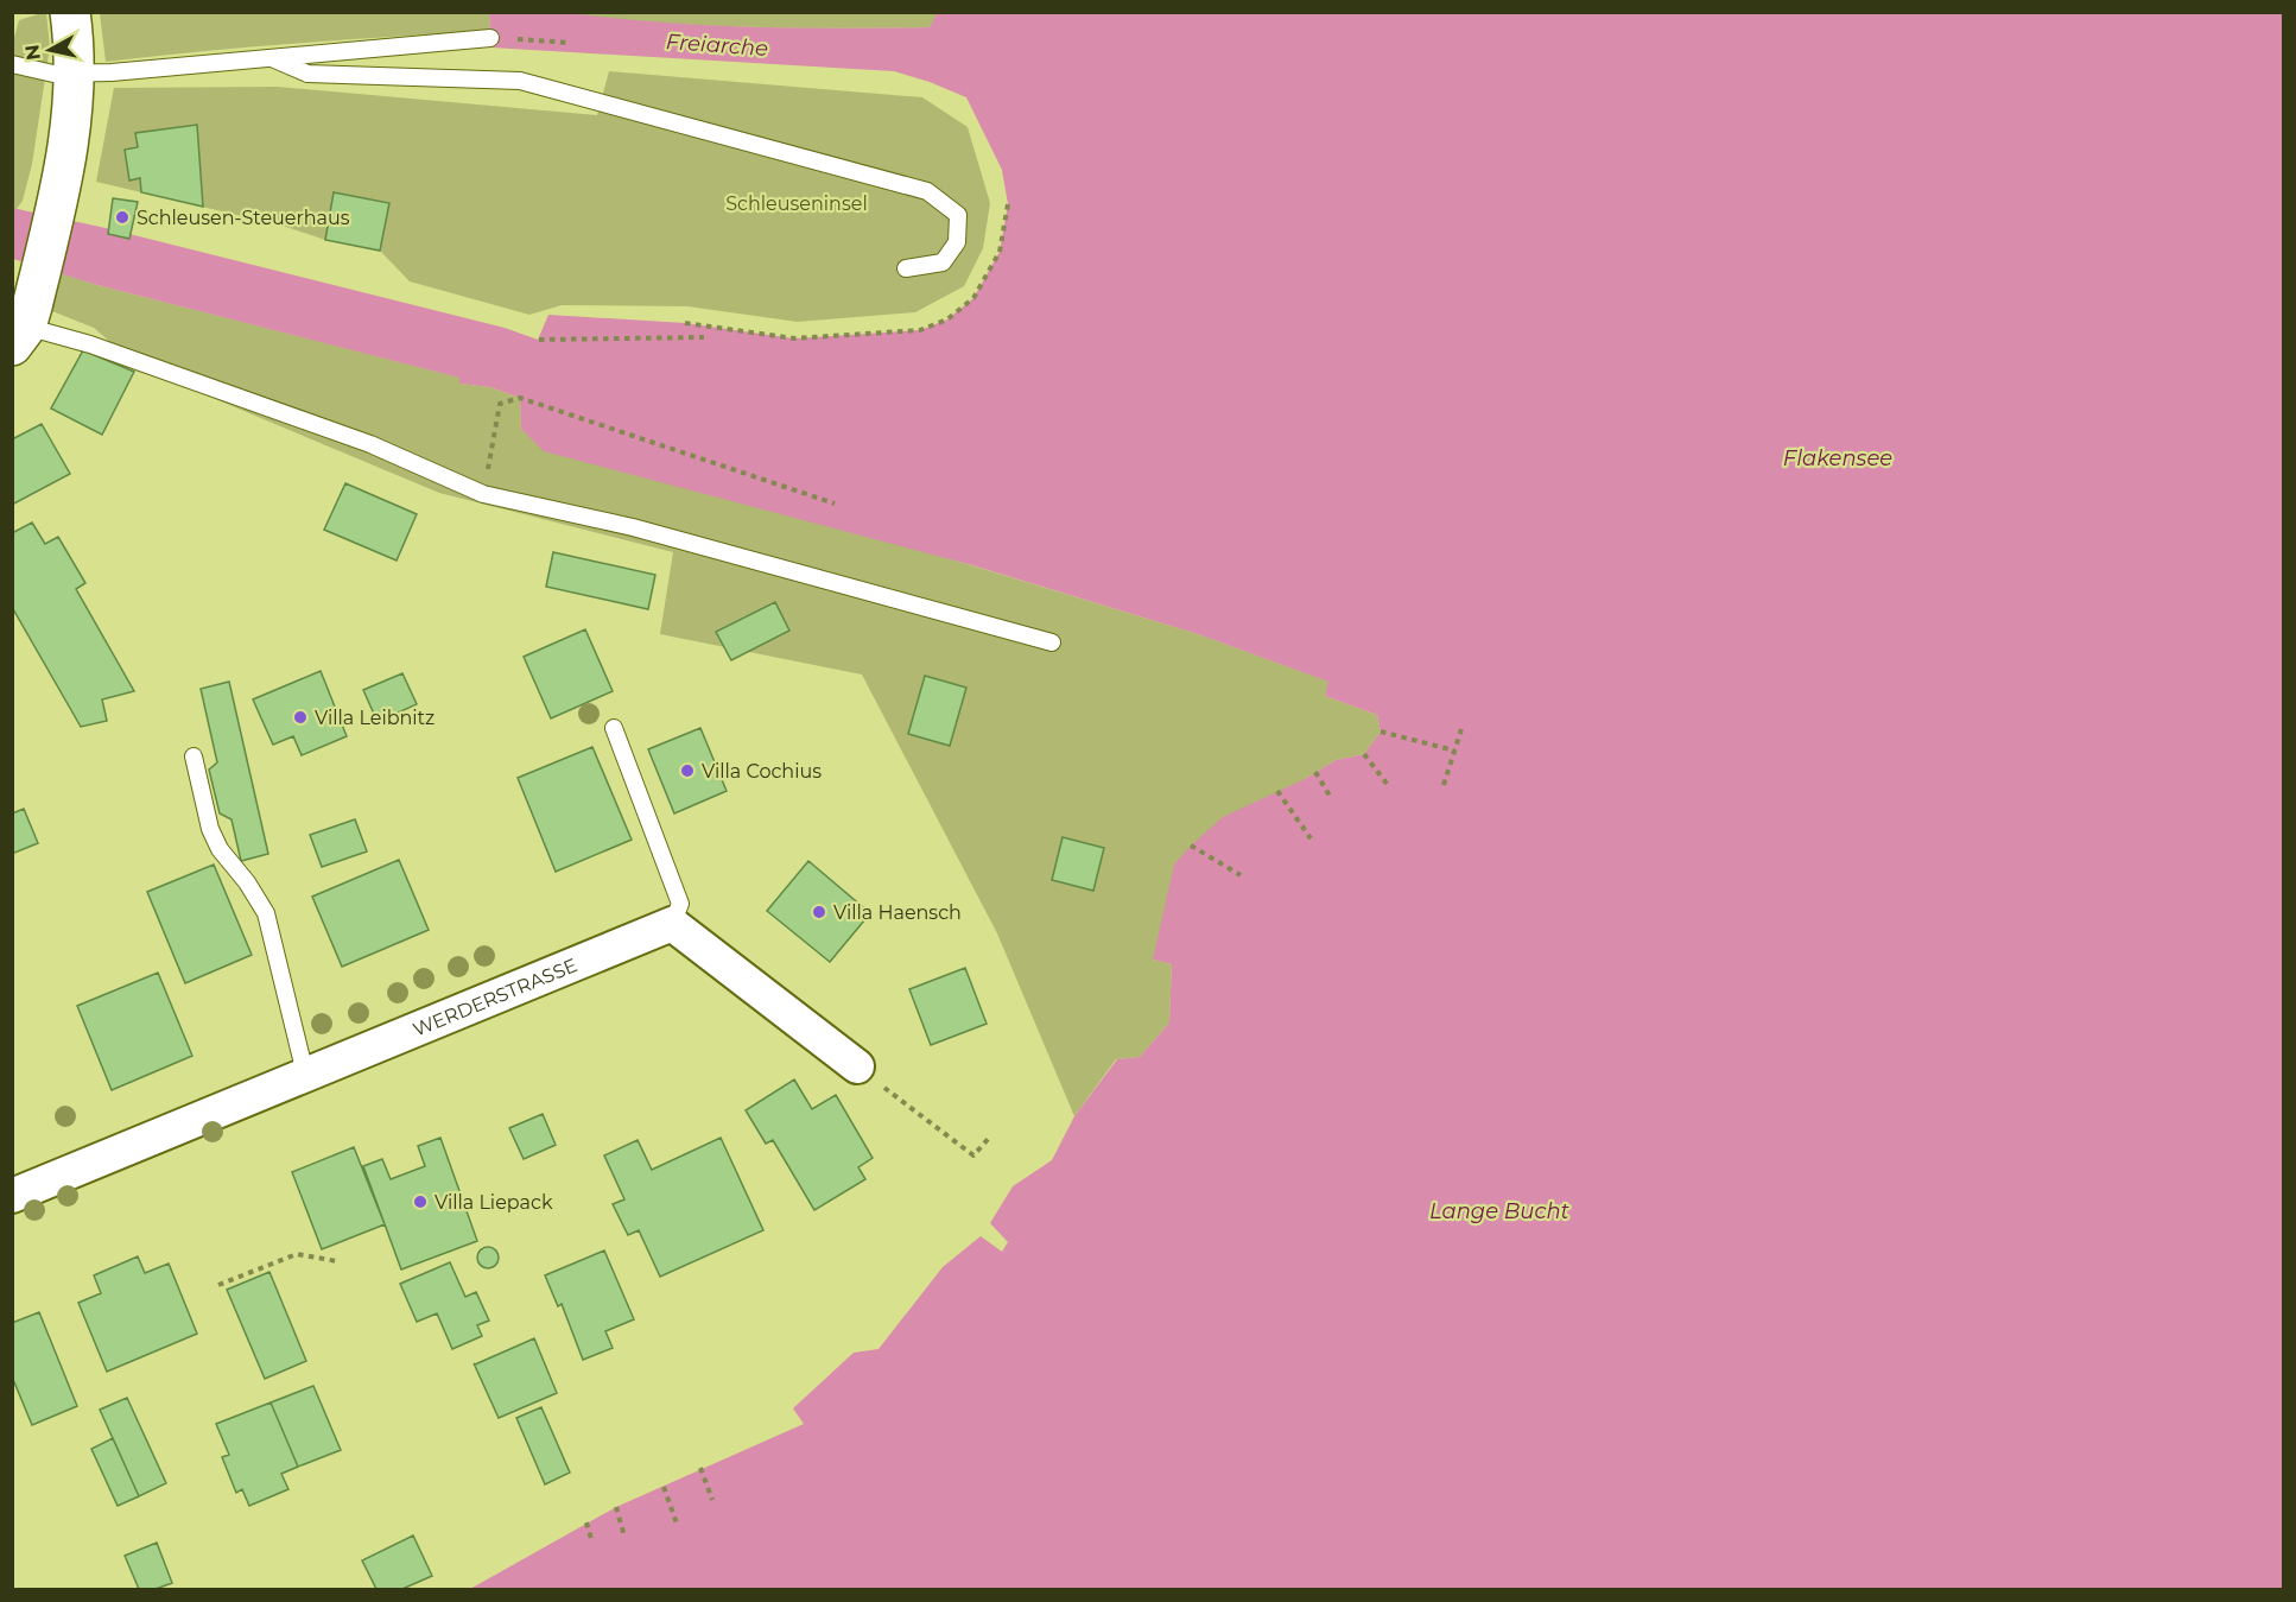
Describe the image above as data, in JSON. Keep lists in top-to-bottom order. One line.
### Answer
{"streets":{"street":["WERDERSTRASSE"]},"water":["Freiarche","Flakensee","Lange Bucht"],"parks":["Schleuseninsel"],"places":["Schleusen-Steuerhaus","Villa Leibnitz","Villa Cochius","Villa Haensch","Villa Liepack"],"north":"left"}
